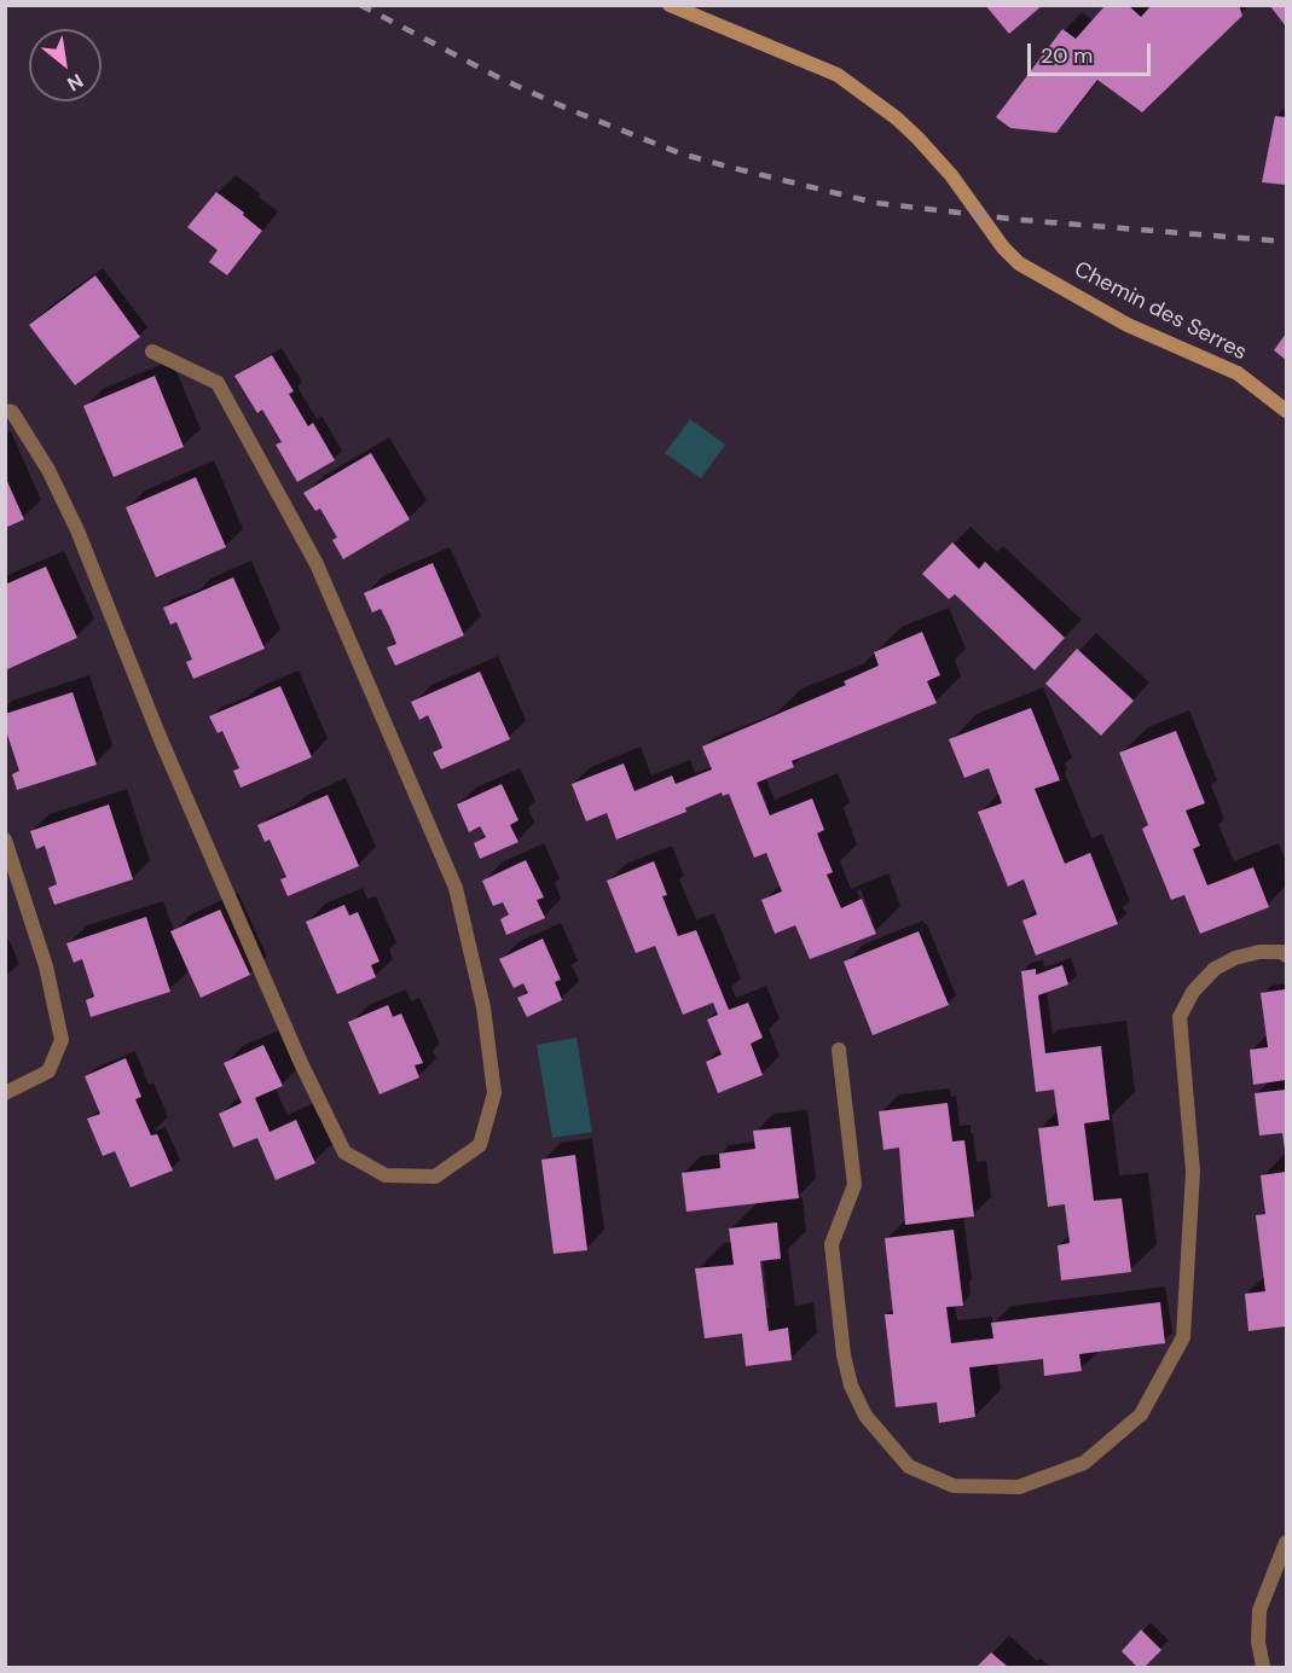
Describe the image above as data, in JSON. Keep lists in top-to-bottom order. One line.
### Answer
{"streets":{"street":["Chemin des Serres"]},"scale_bar":"20 m","north":"bottom right"}
